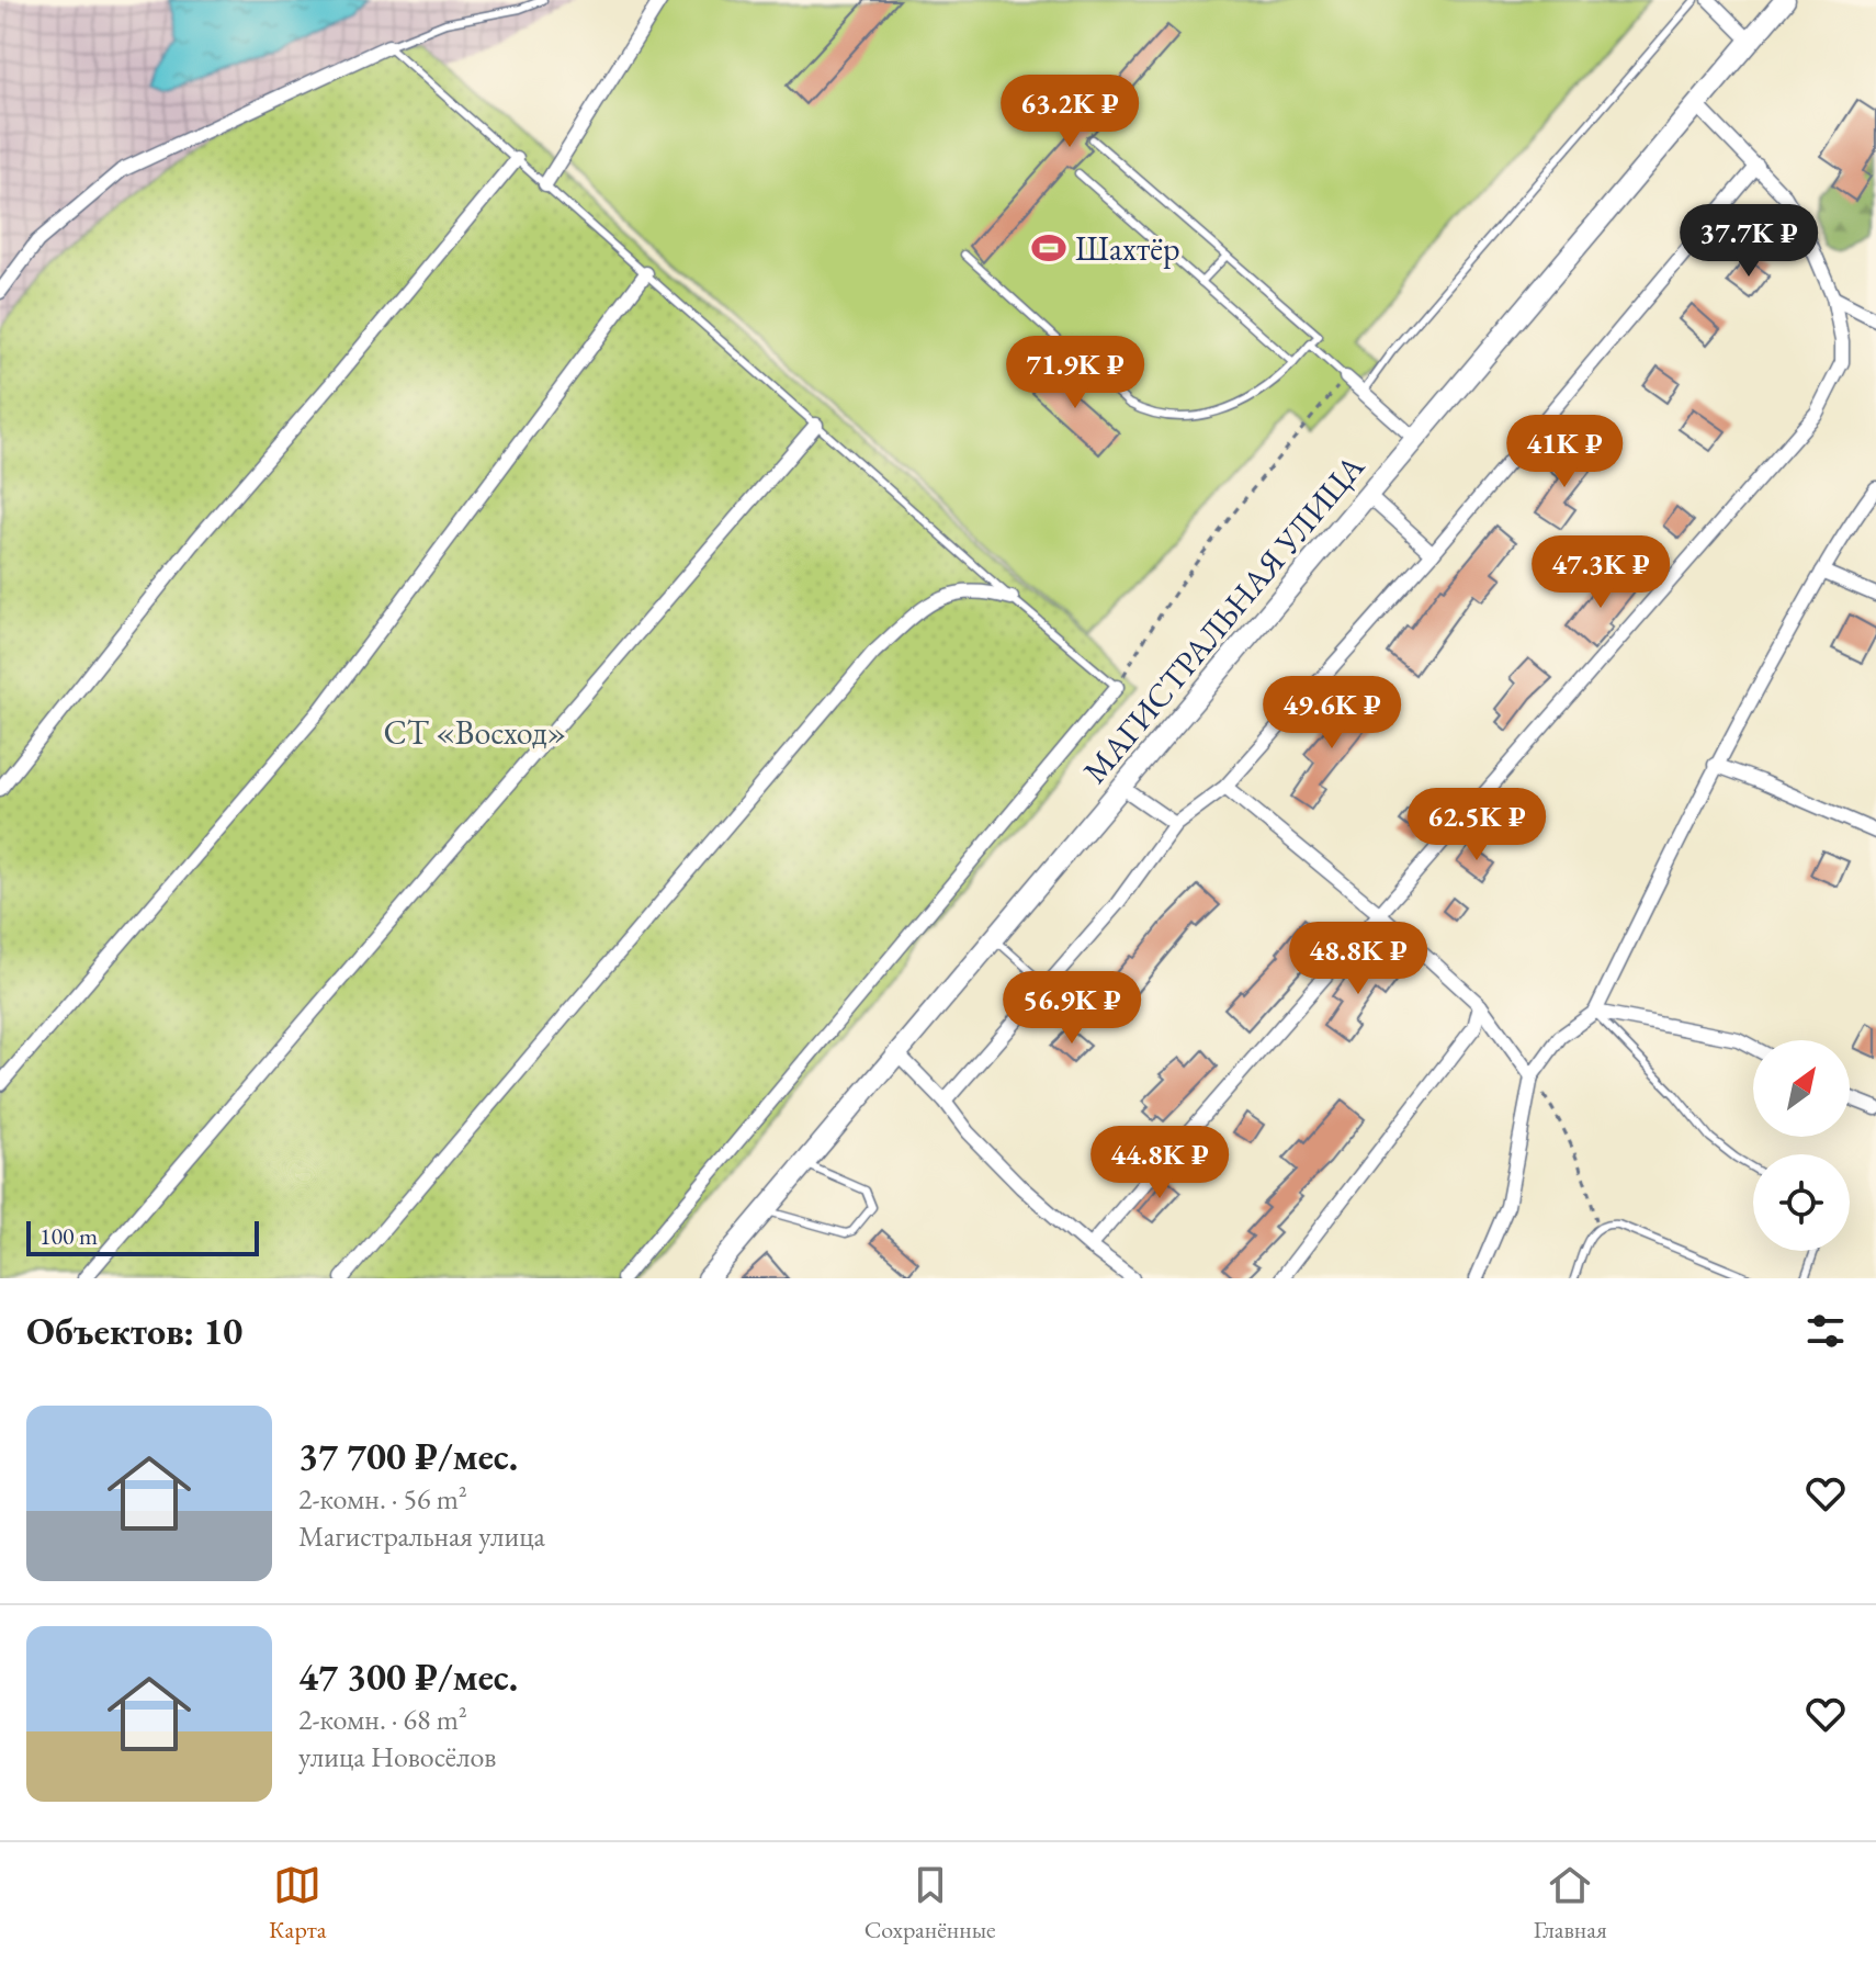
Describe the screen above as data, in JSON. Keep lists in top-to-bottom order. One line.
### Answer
{"streets":{"main road":["МАГИСТРАЛЬНАЯ УЛИЦА"]},"parks":["СТ «Восход»"],"places":{"sports":["Шахтёр"]},"scale_bar":"100 m","north":"top right","page":{"price":["63.2K ₽","37.7K ₽","71.9K ₽","41K ₽","47.3K ₽","49.6K ₽","62.5K ₽","48.8K ₽","56.9K ₽","44.8K ₽"],"scale":"100 m","heading":"Объектов: 10","list":[{"name":"37 700 ₽/мес.","note":"2-комн. · 56 m² · Магистральная улица"},{"name":"47 300 ₽/мес.","note":"2-комн. · 68 m² · улица Новосёлов"}],"tabs":["Карта","Сохранённые","Главная"]}}
